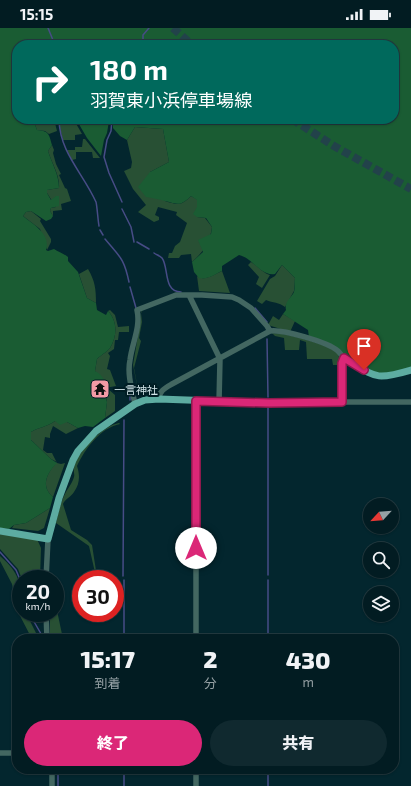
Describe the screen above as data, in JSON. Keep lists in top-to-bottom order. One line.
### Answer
{"places":{"temple":["一言神社"]},"north":"bottom left","page":{"status":"15:15","turn":["180 m","羽賀東小浜停車場線"],"speed":"20 km/h","limit":"30","eta":["15:17","到着","2","分","430","m"],"buttons":["終了","共有"]}}
